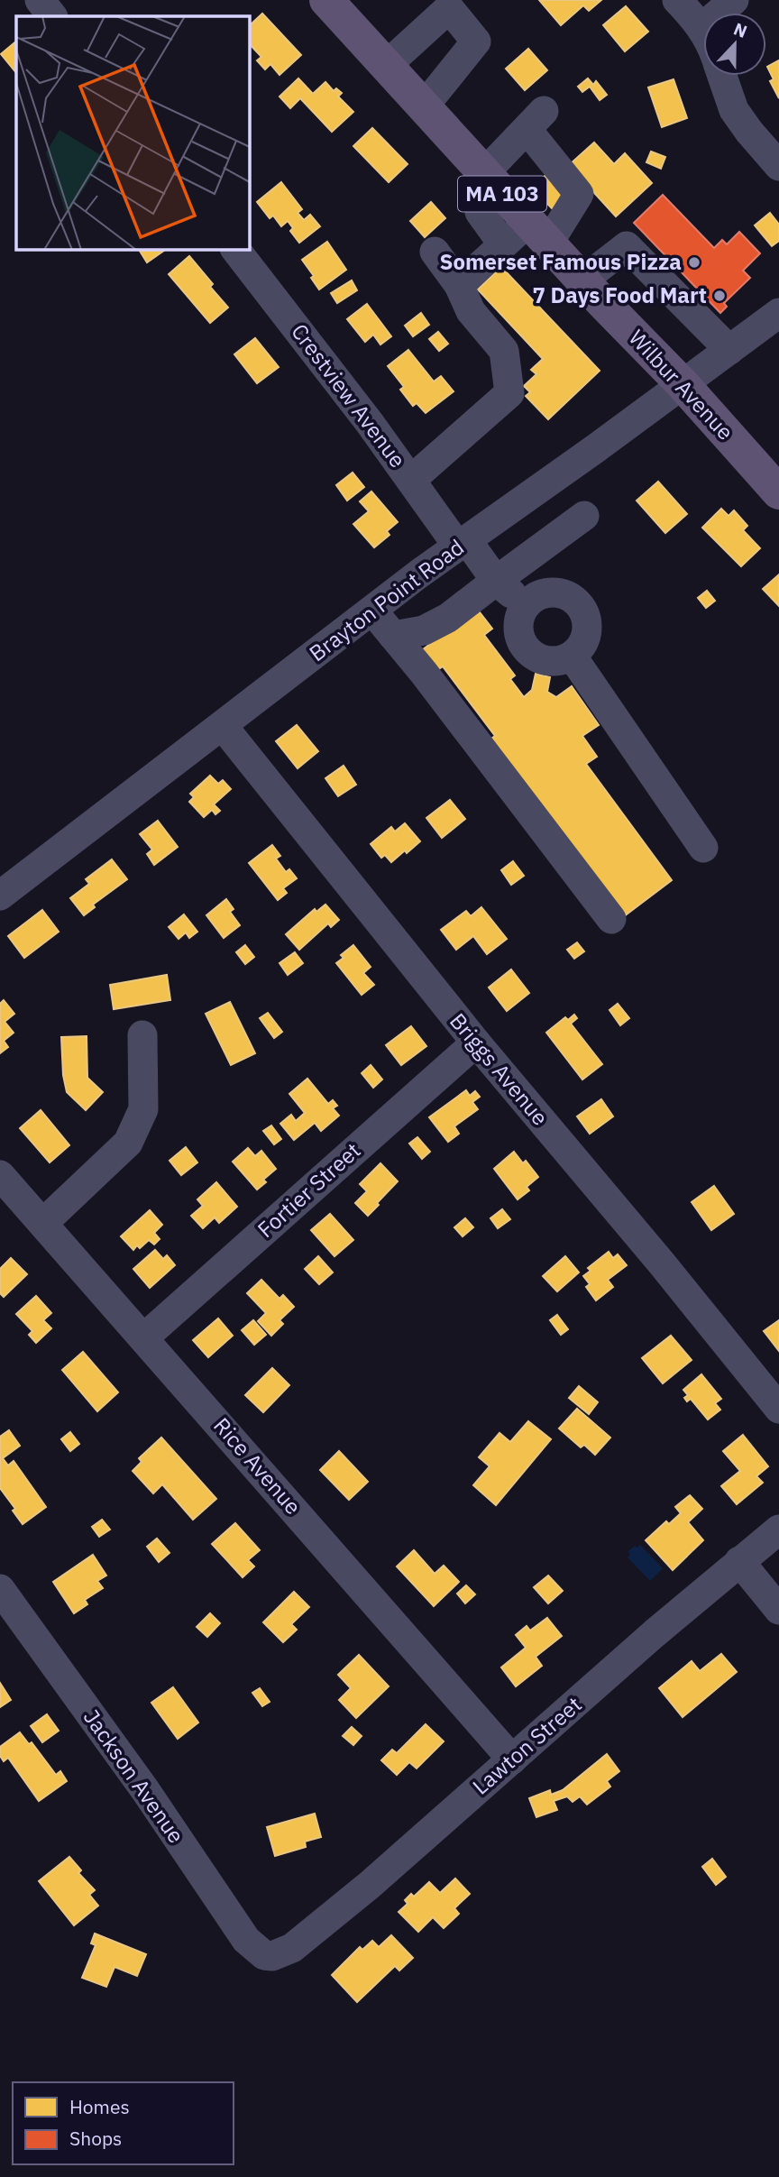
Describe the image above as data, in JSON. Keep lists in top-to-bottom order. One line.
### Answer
{"streets":{"main road":["MA 103","Wilbur Avenue"],"street":["Crestview Avenue","Brayton Point Road","Briggs Avenue","Fortier Street","Rice Avenue","Lawton Street","Jackson Avenue"]},"crossings":[["Wilbur Avenue","Brayton Point Road"],["Crestview Avenue","Brayton Point Road"],["Brayton Point Road","Briggs Avenue"],["Briggs Avenue","Fortier Street"],["Fortier Street","Rice Avenue"],["Rice Avenue","Lawton Street"],["Lawton Street","Jackson Avenue"]],"places":["Somerset Famous Pizza","7 Days Food Mart"],"legend":["Homes","Shops"],"north":"top"}
